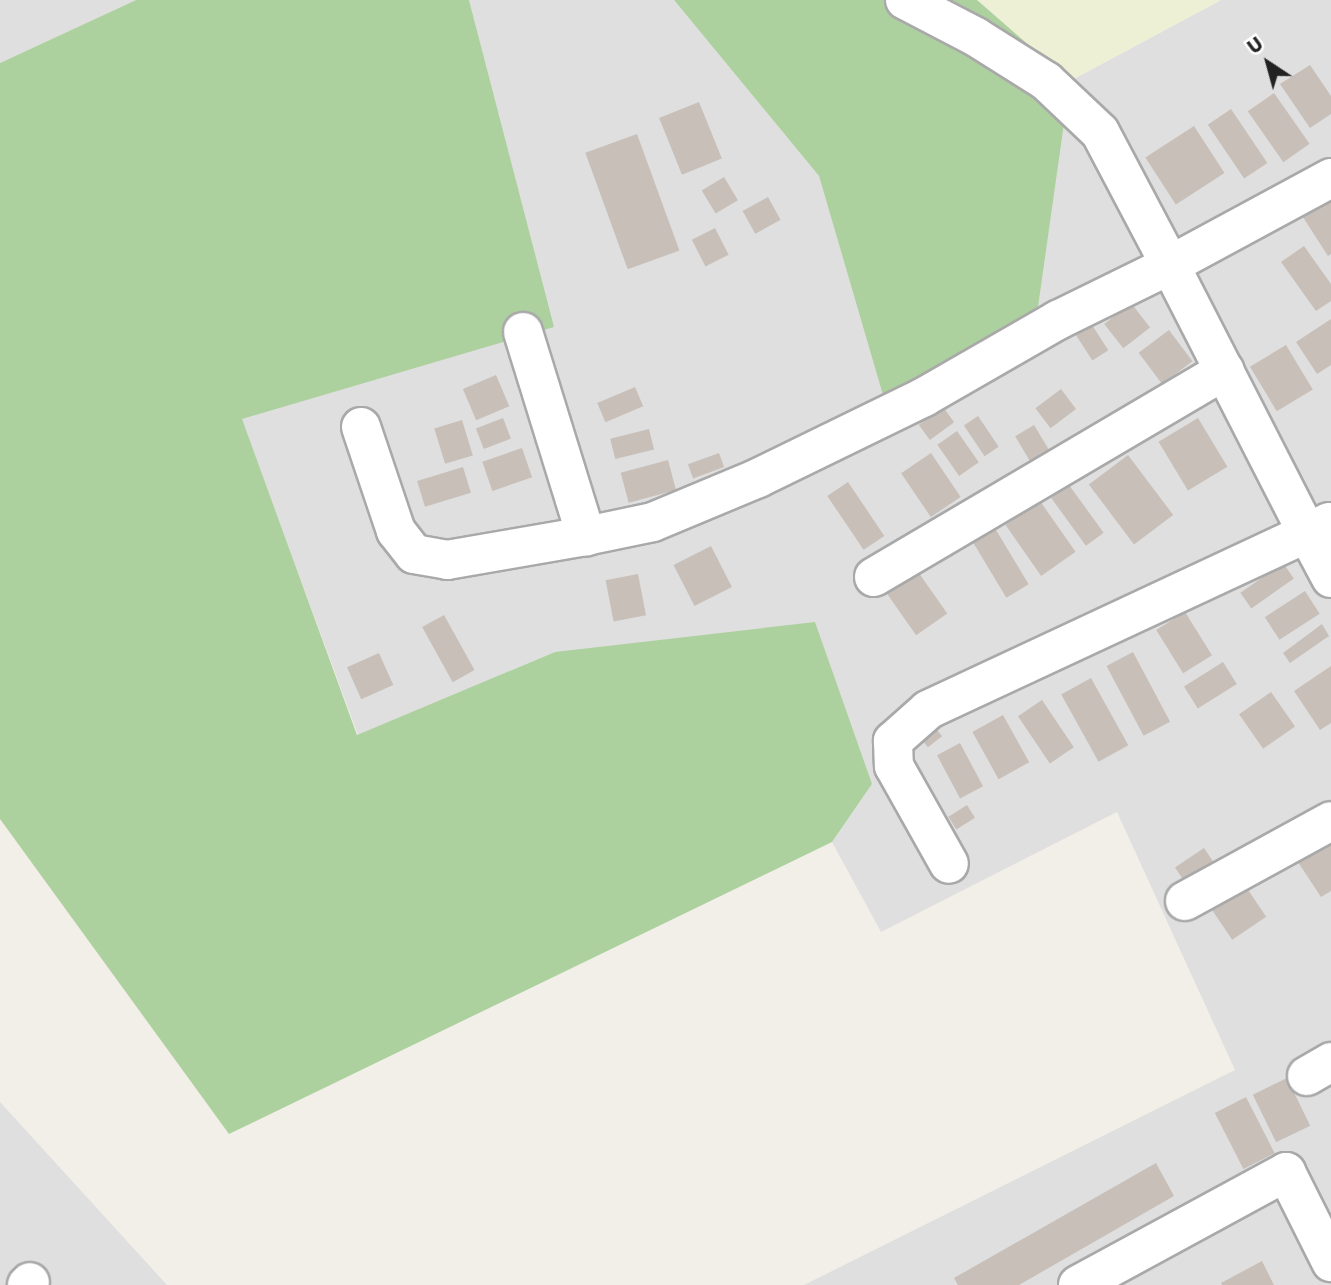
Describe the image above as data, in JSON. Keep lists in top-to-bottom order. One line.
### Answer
{"north":"top left"}
